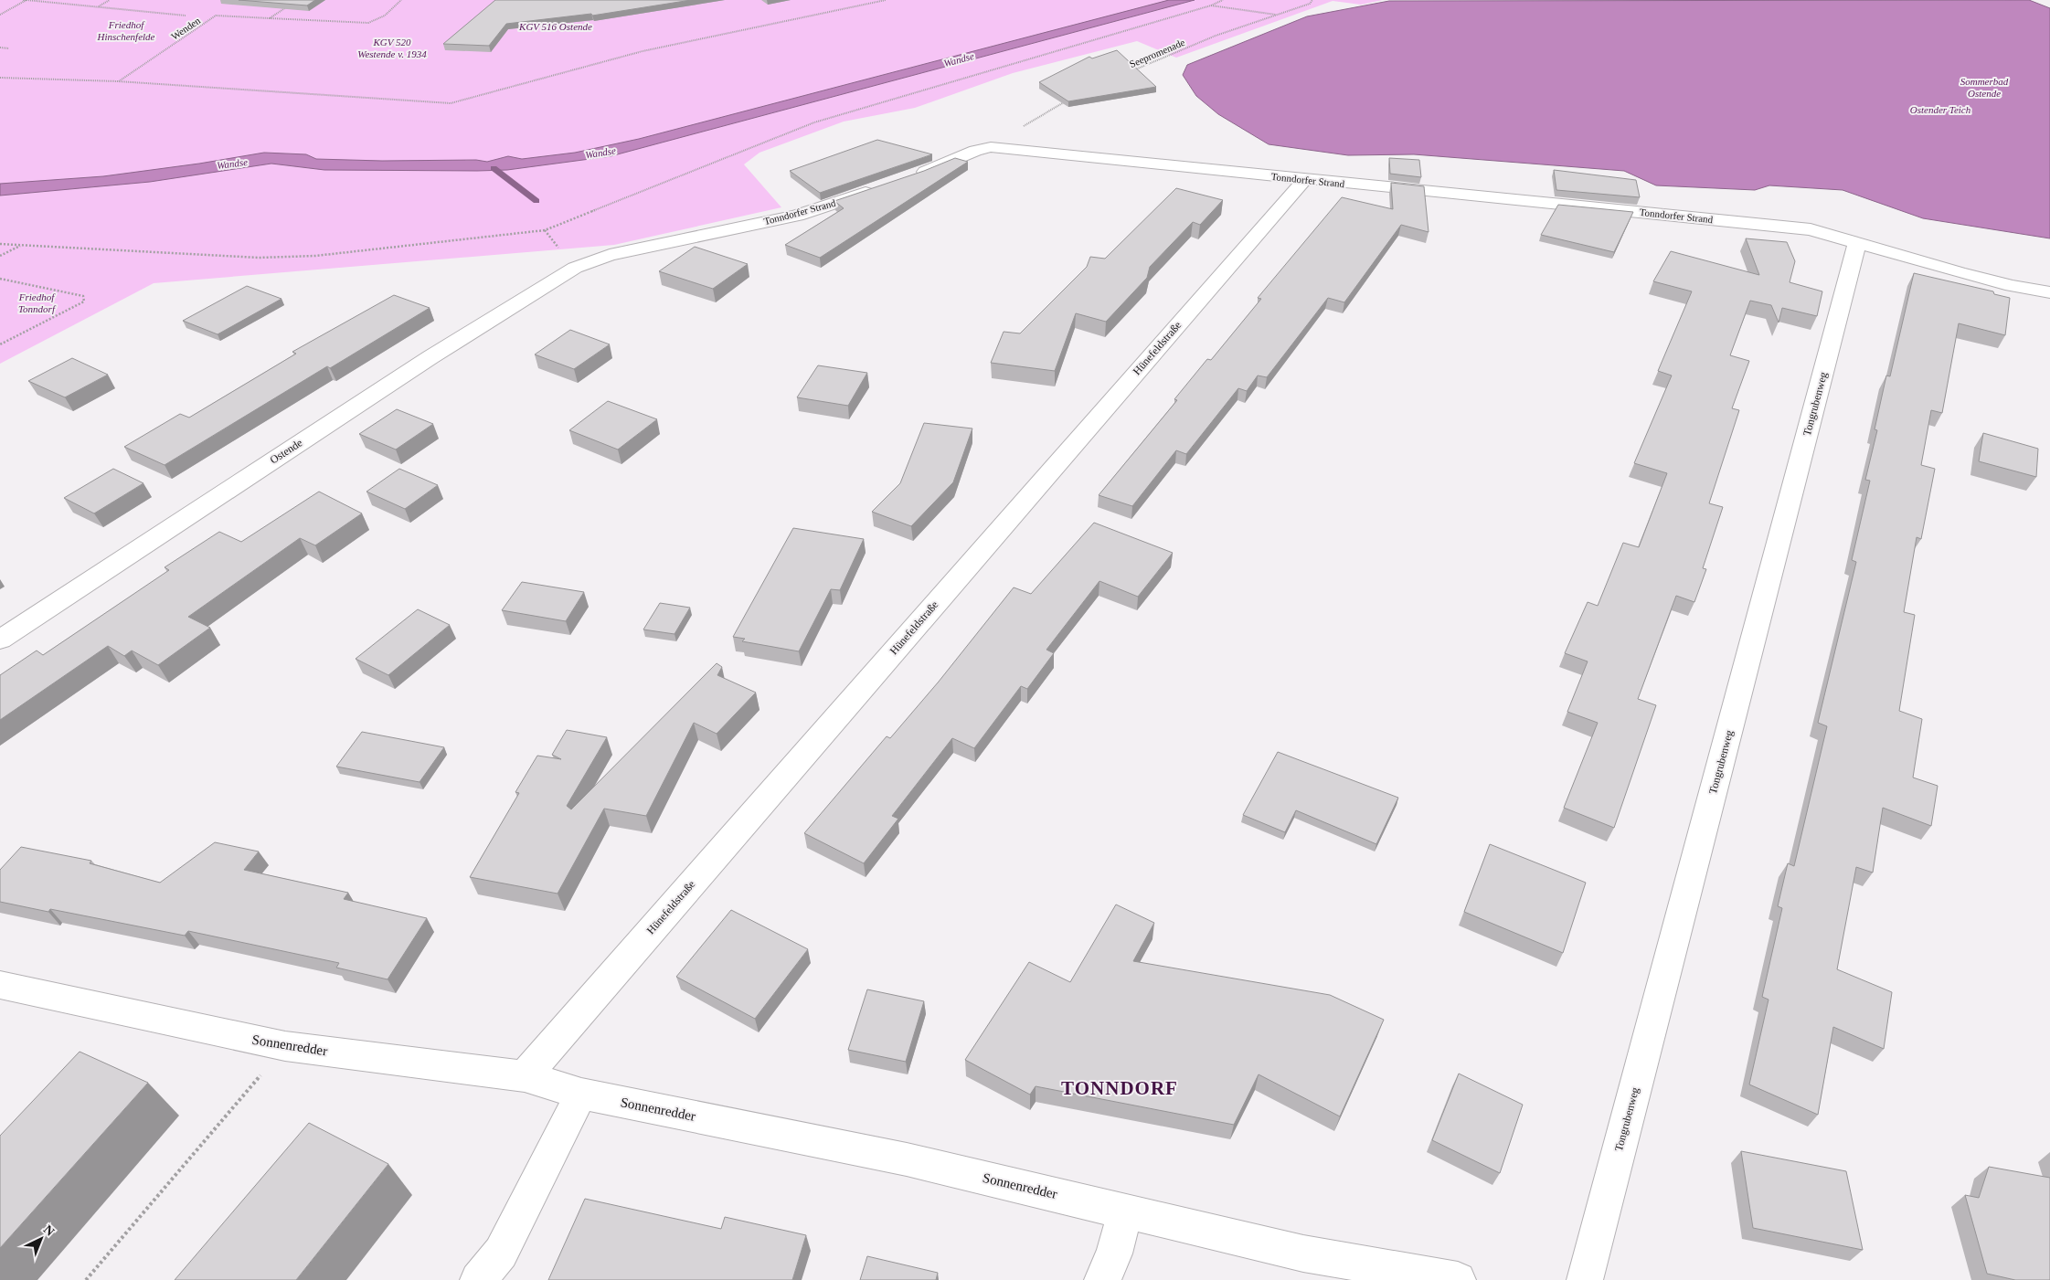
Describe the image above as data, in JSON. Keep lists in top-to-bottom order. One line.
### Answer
{"streets":{"street":["Tonndorfer Strand","Hünefeldstraße","Tongrubenweg","Ostende","Sonnenredder"],"path":["Wenden","Seepromenade"]},"crossings":[["Tonndorfer Strand","Hünefeldstraße"],["Tonndorfer Strand","Tongrubenweg"],["Tonndorfer Strand","Ostende"],["Hünefeldstraße","Sonnenredder"]],"districts":["TONNDORF"],"water":["Wandse","Ostender Teich"],"parks":["Friedhof Hinschenfelde","KGV 516 Ostende","KGV 520 Westende v. 1934","Sommerbad Ostende","Friedhof Tonndorf"],"north":"top right"}
